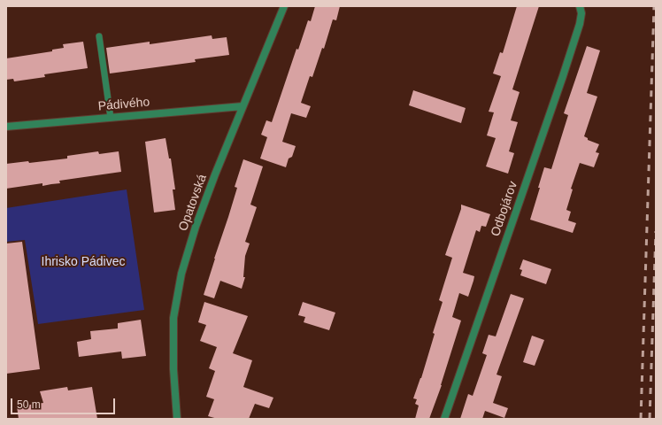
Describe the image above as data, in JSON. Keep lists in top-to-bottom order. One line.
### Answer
{"streets":{"street":["Pádivého","Opatovská","Odbojárov"]},"crossings":[["Pádivého","Opatovská"]],"parks":["Ihrisko Pádivec"],"scale_bar":"50 m"}
